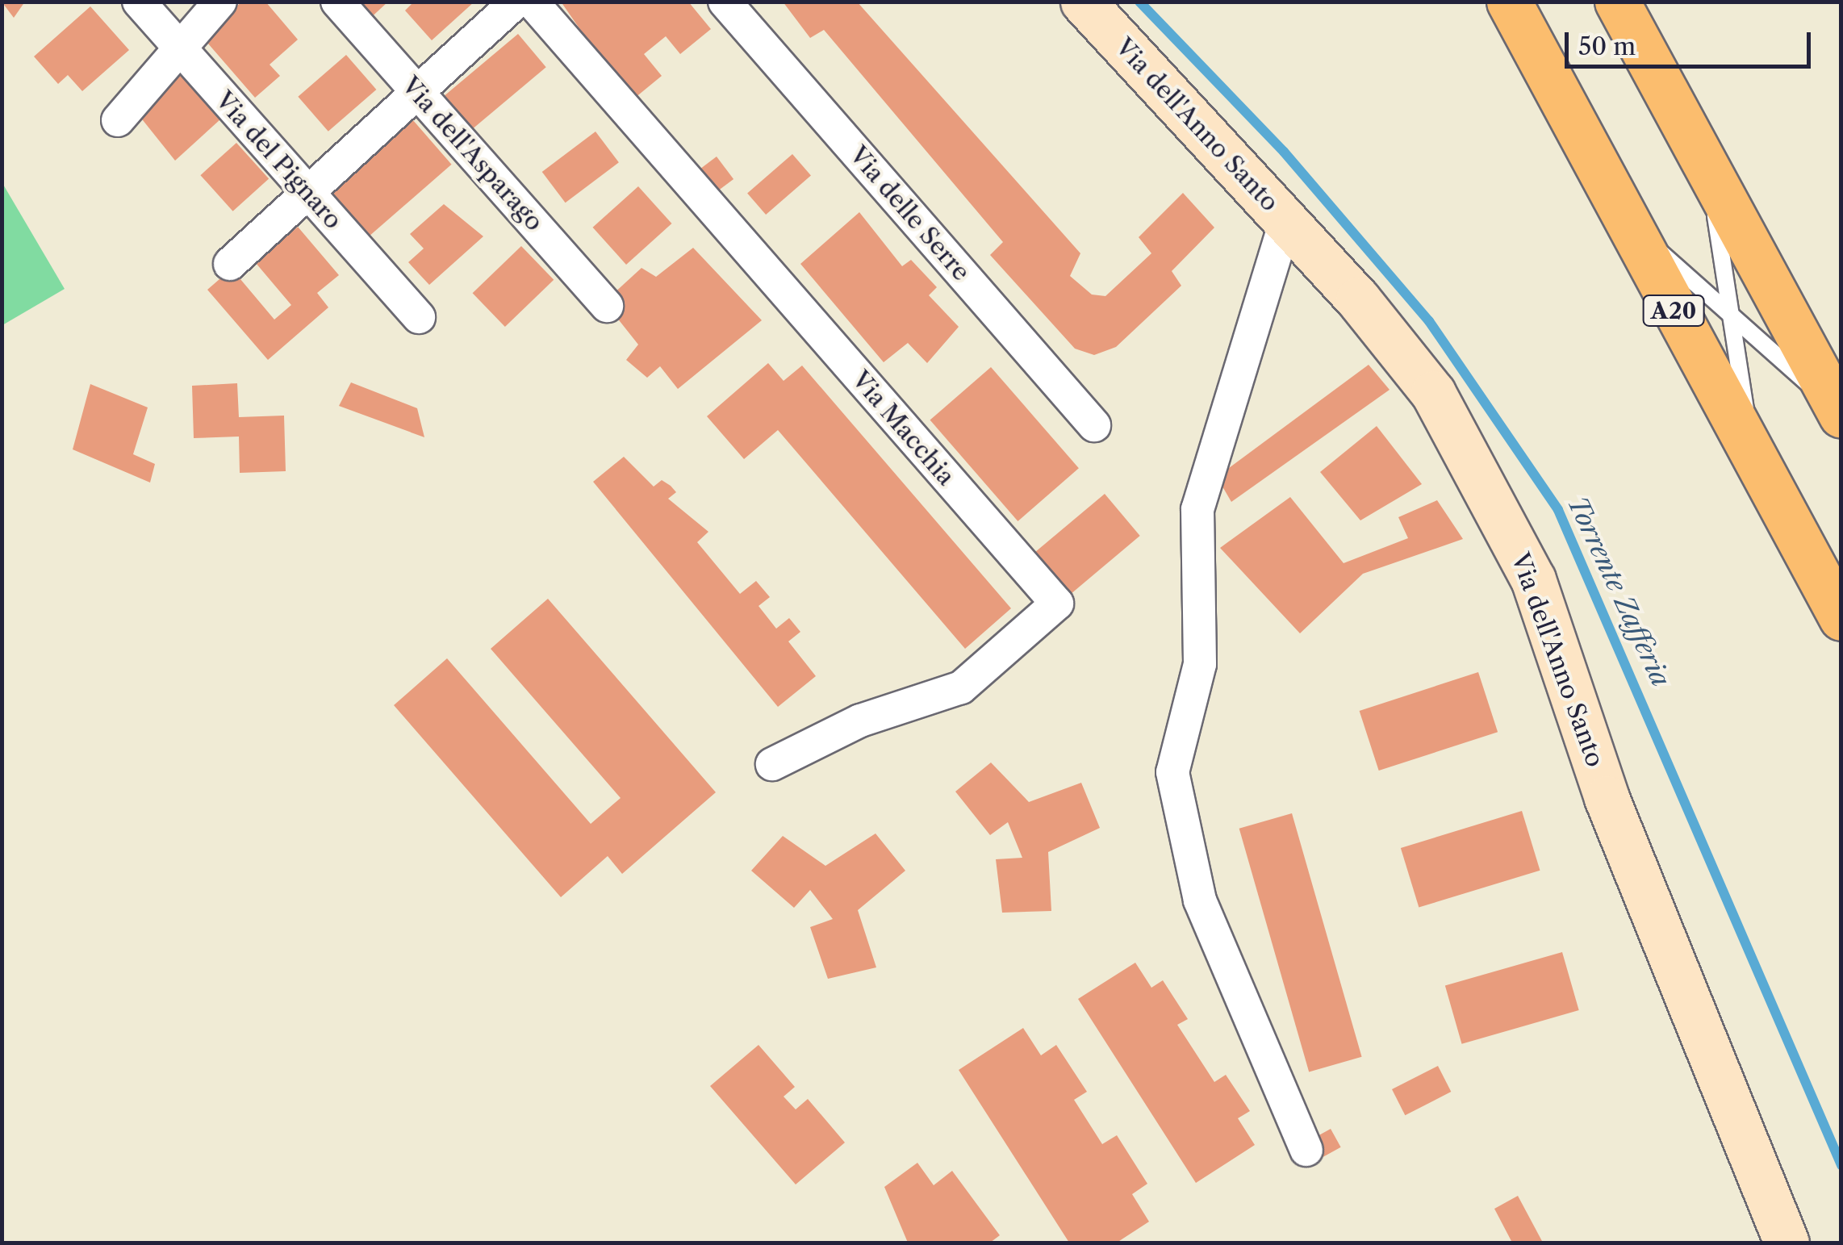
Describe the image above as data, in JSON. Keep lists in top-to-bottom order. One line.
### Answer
{"streets":{"highway":["A20"],"street":["Via dell'Anno Santo","Via dell'Asparago","Via del Pignaro","Via delle Serre","Via Macchia"]},"water":["Torrente Zafferia"],"scale_bar":"50 m"}
